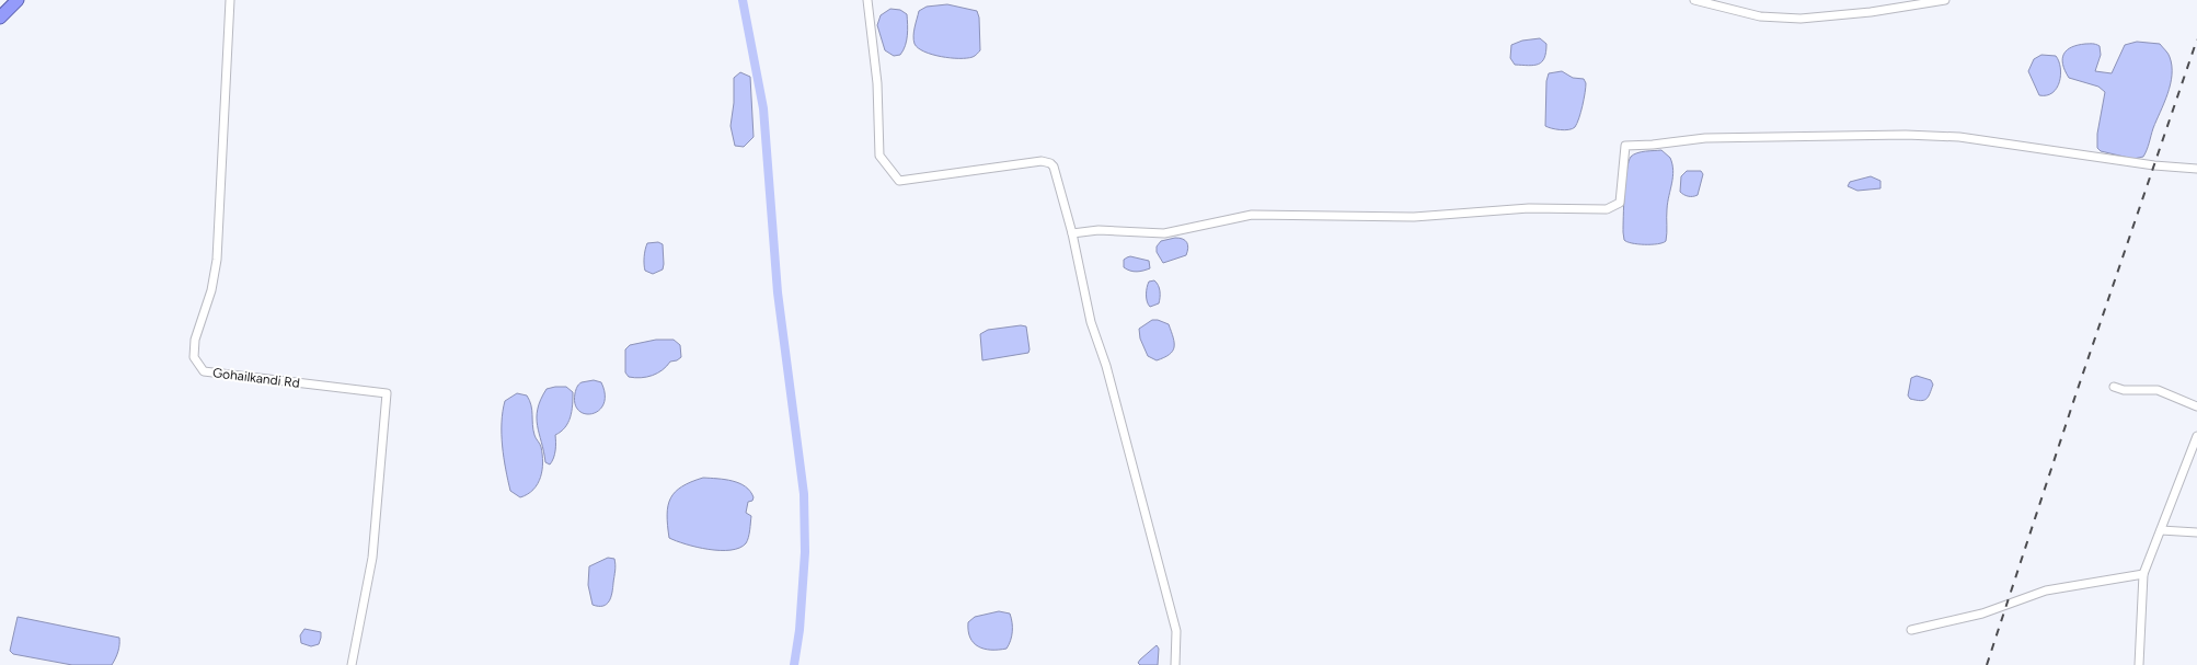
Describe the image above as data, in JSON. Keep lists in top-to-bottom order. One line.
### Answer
{"streets":{"street":["Gohailkandi Rd"]}}
